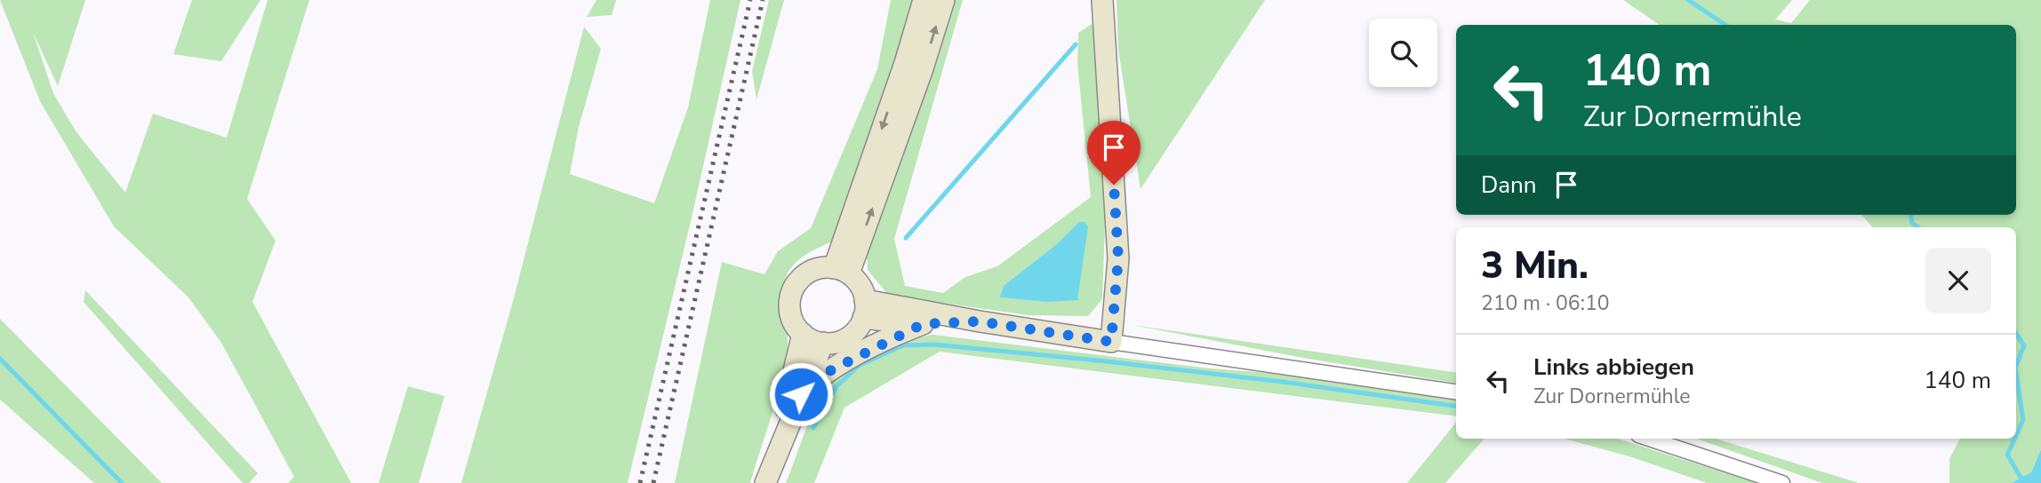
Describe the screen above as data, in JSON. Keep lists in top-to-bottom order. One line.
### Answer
{"page":{"turn":["140 m","Zur Dornermühle"],"then":"Dann","heading":["3 Min.","210 m · 06:10"],"list":[{"name":"Links abbiegen","note":"Zur Dornermühle","value":"140 m"}]}}
